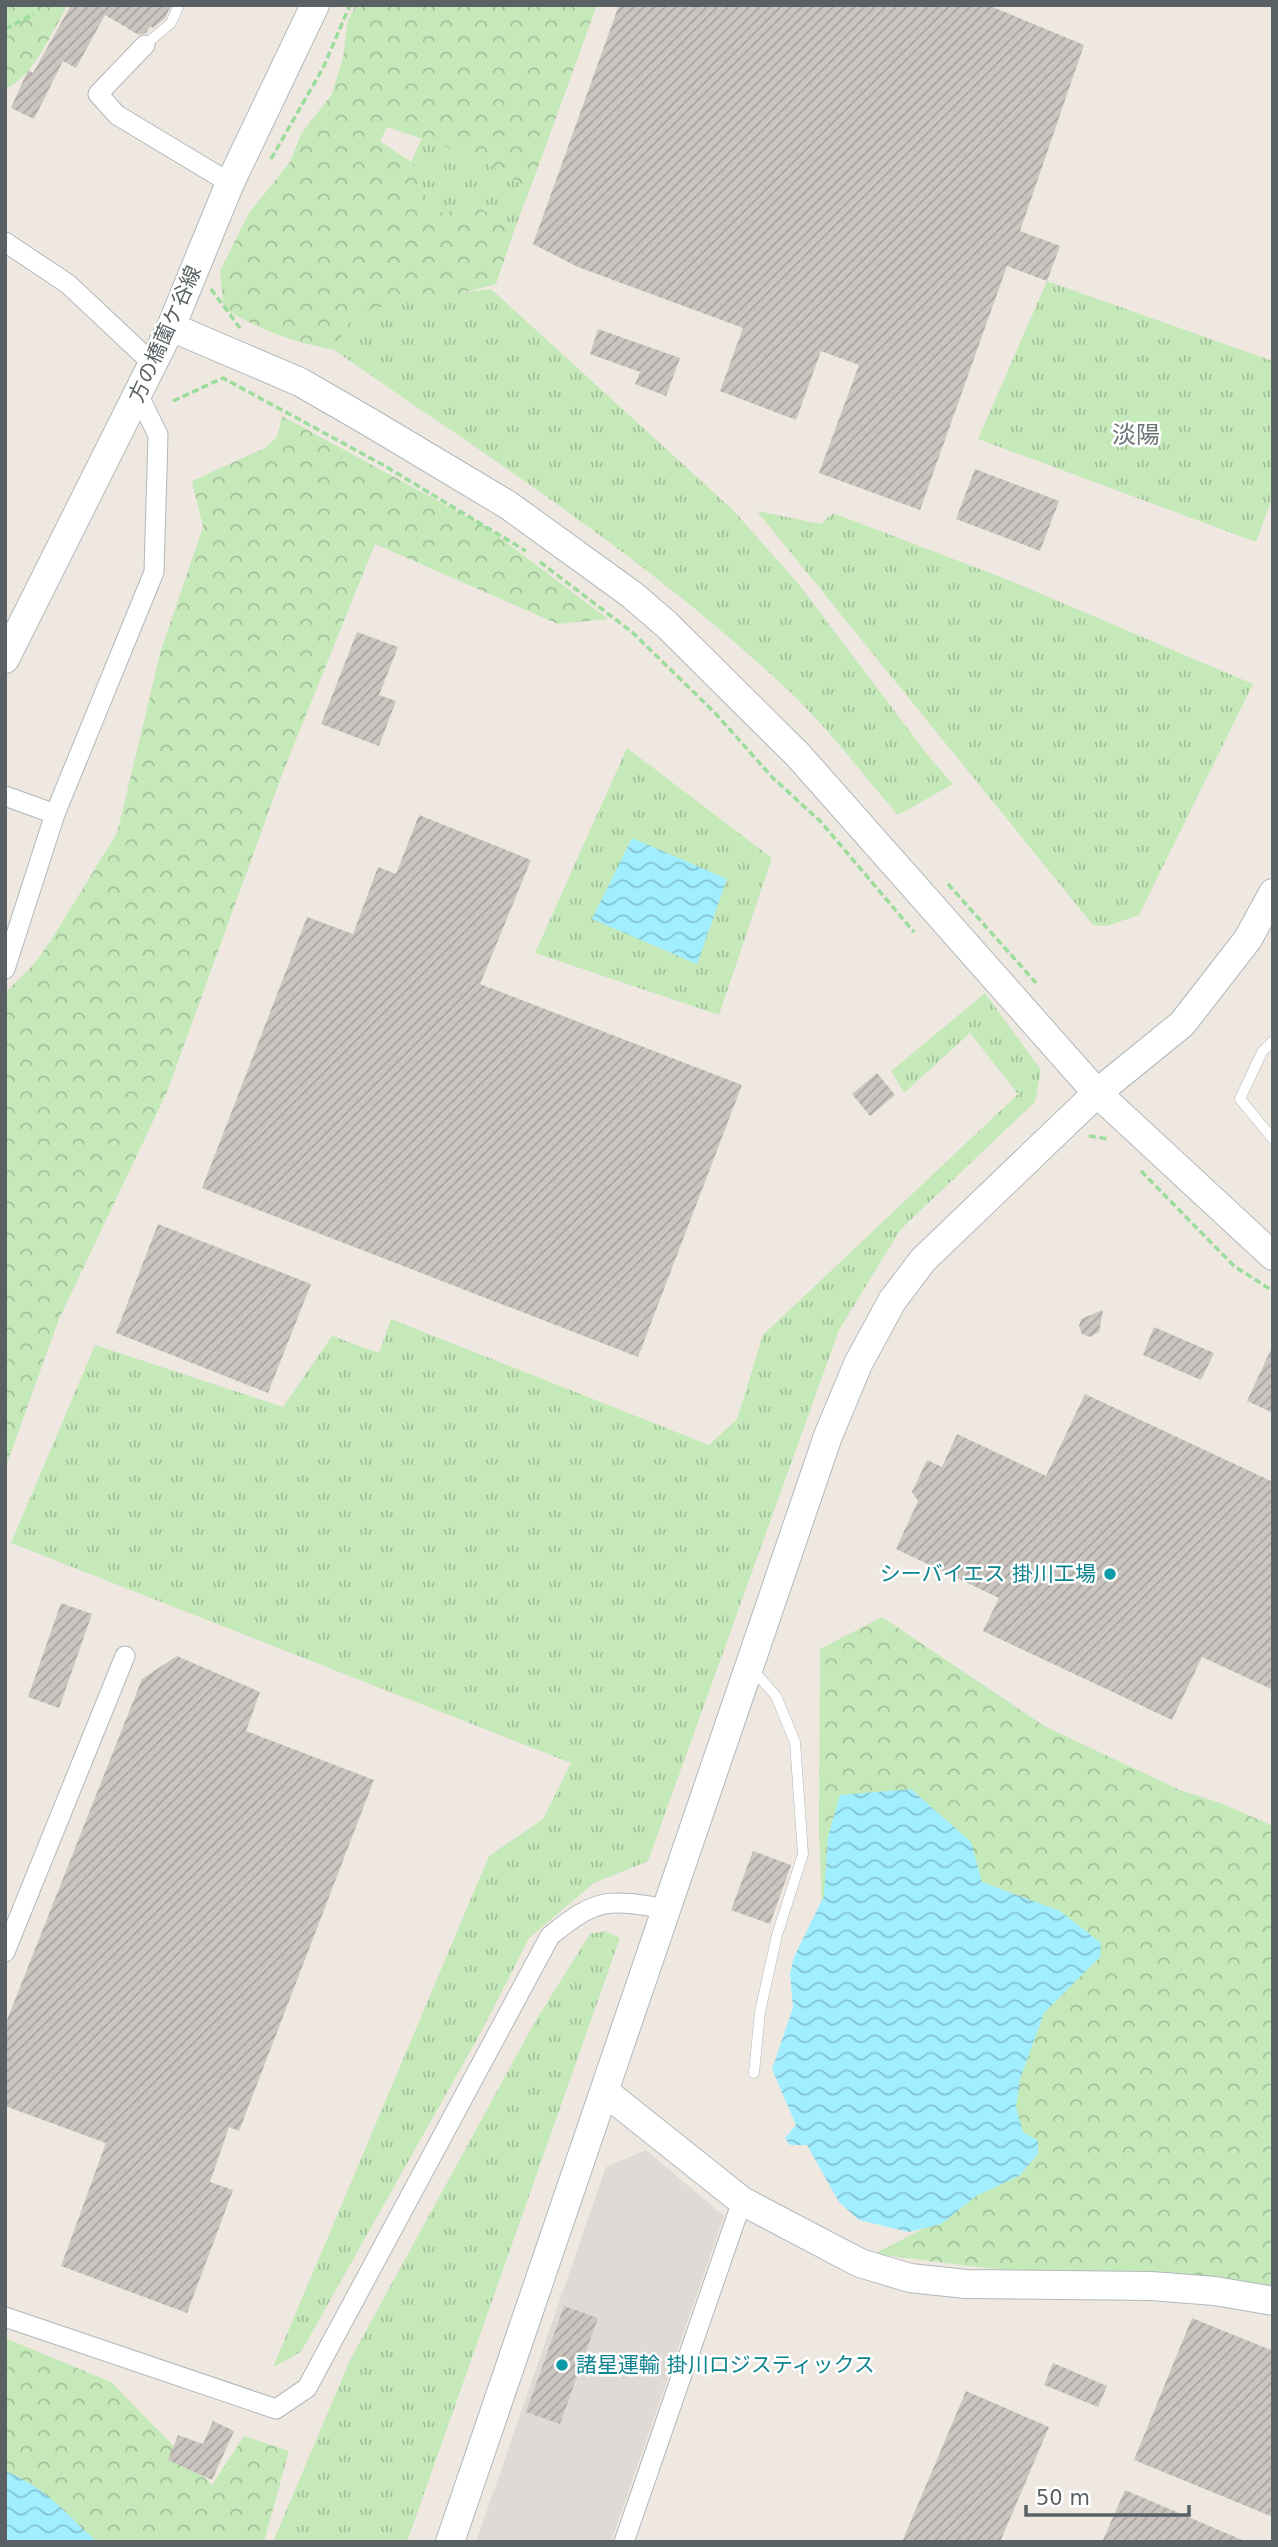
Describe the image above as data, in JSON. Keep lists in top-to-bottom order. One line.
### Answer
{"streets":{"street":["方の橋薗ケ谷線"]},"districts":["淡陽"],"places":["シーバイエス 掛川工場","諸星運輸 掛川ロジスティックス"],"scale_bar":"50 m"}
